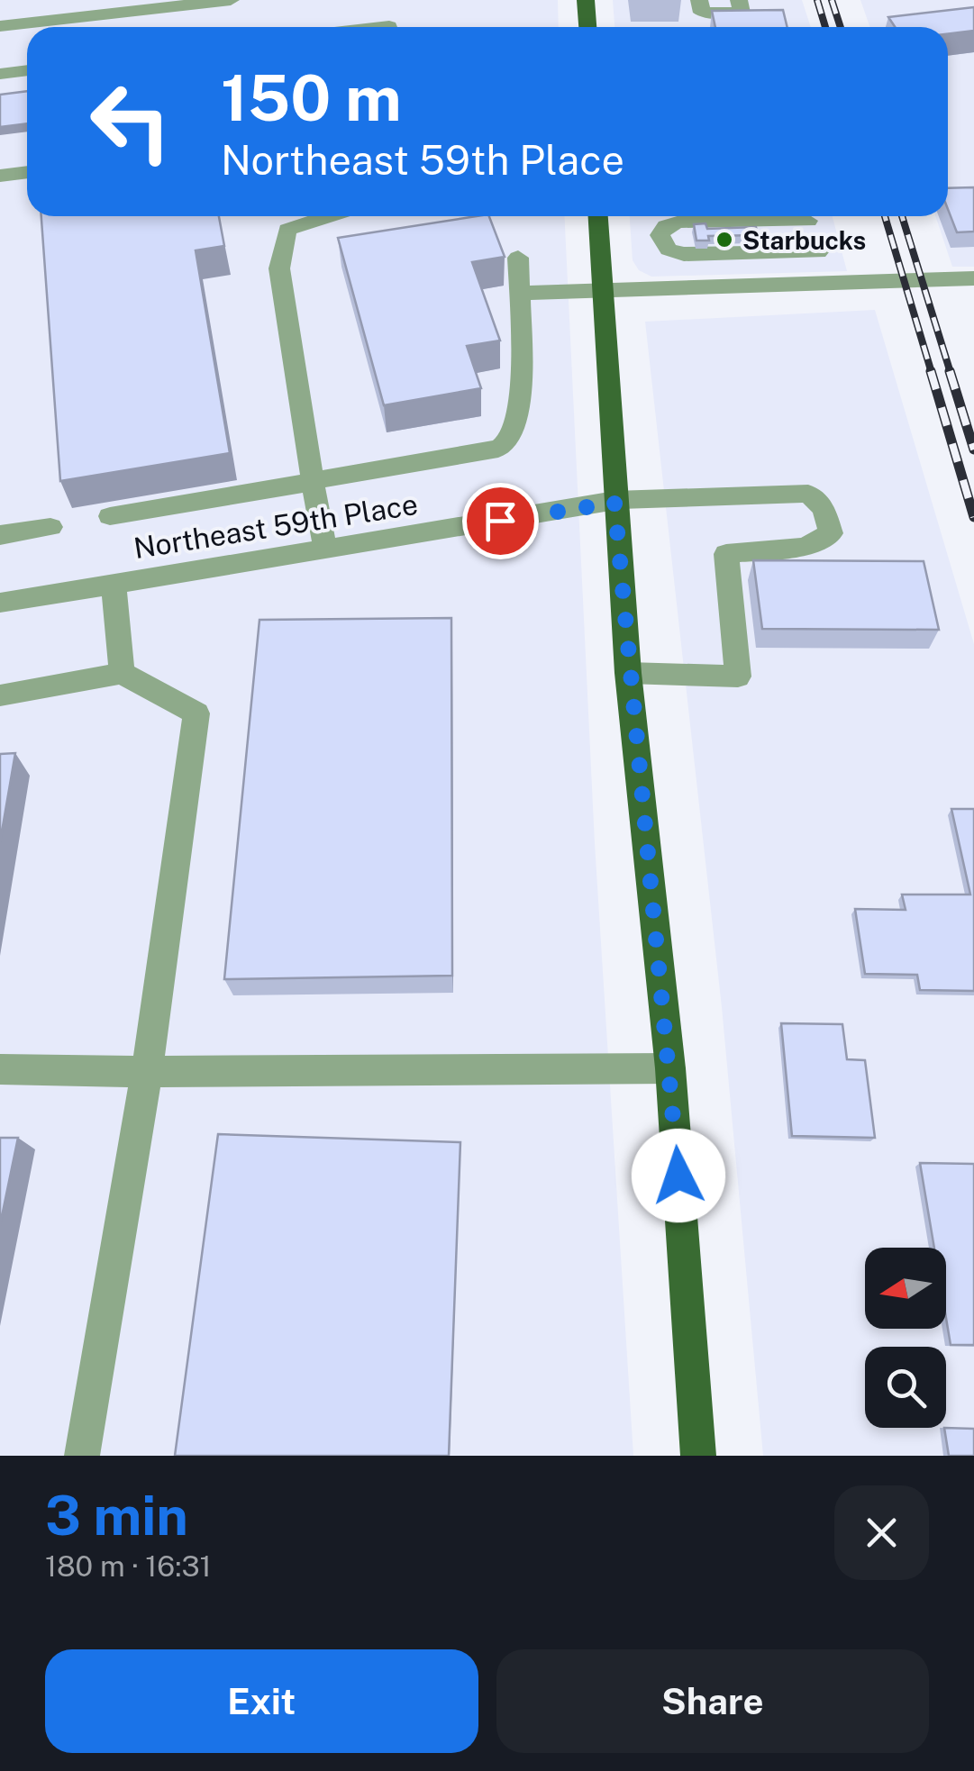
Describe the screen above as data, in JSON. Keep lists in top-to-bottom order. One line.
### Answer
{"streets":{"street":["Northeast 59th Place"]},"places":["Starbucks"],"north":"left","page":{"turn":["150 m","Northeast 59th Place"],"heading":["3 min","180 m · 16:31"],"buttons":["Exit","Share"]}}
